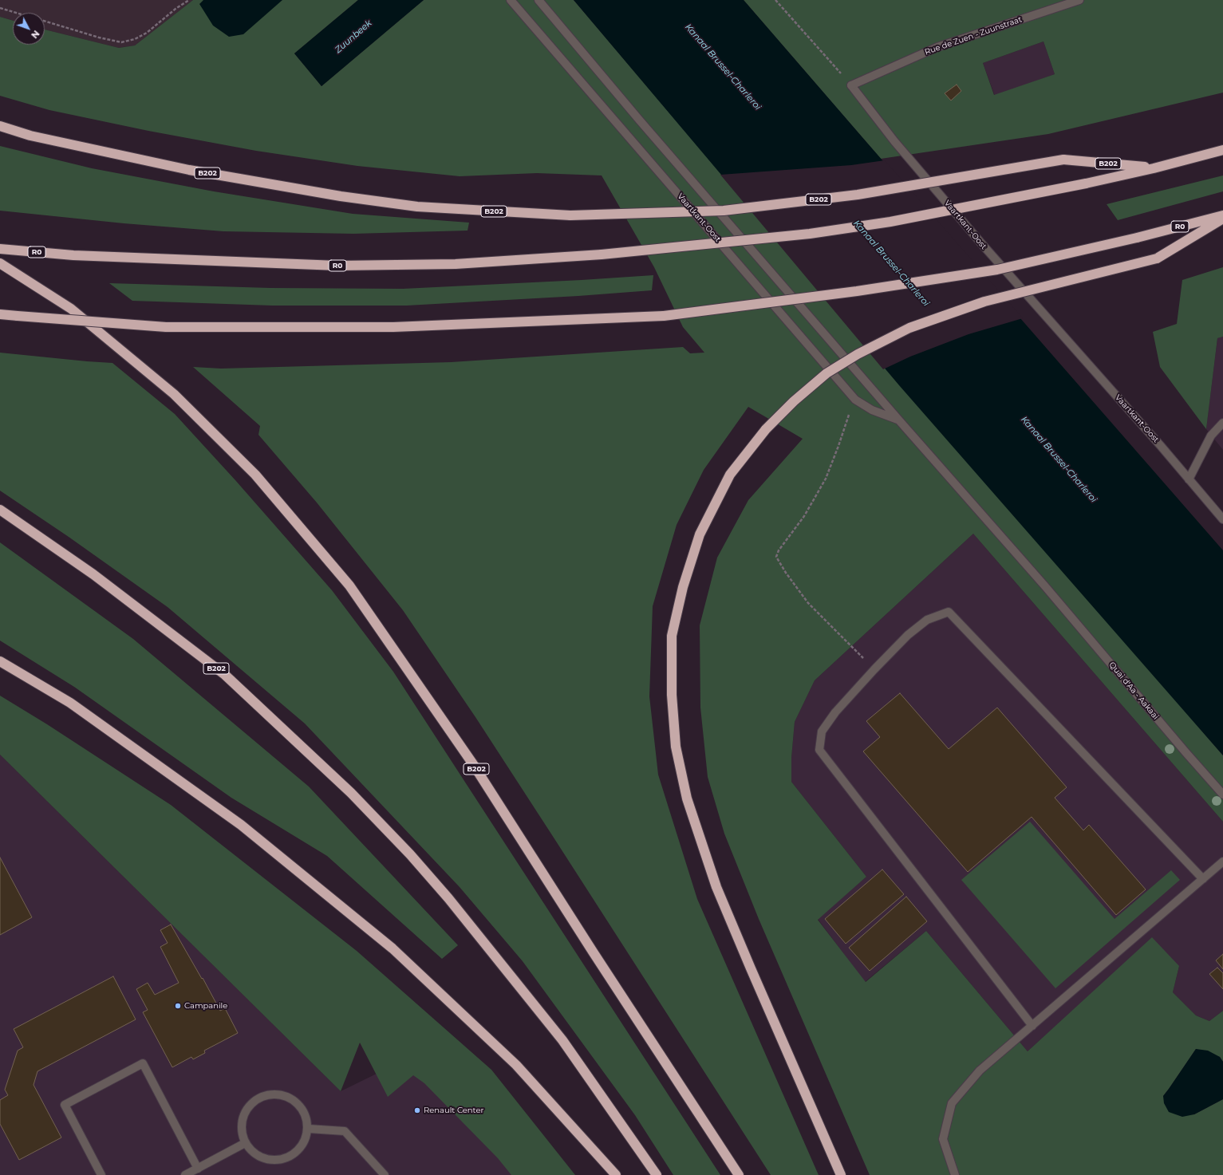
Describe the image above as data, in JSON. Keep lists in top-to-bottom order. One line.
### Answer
{"streets":{"highway":["B202","R0"],"street":["Rue de Zuen - Zuunstraat","Vaartkant-Oost","Quai d'Aa - Aakaai"]},"crossings":[["Rue de Zuen - Zuunstraat","Vaartkant-Oost"],["B202","R0"],["Vaartkant-Oost","Quai d'Aa - Aakaai"]],"water":["Zuunbeek","Kanaal Brussel-Charleroi"],"places":["Campanile","Renault Center"],"north":"bottom right"}
